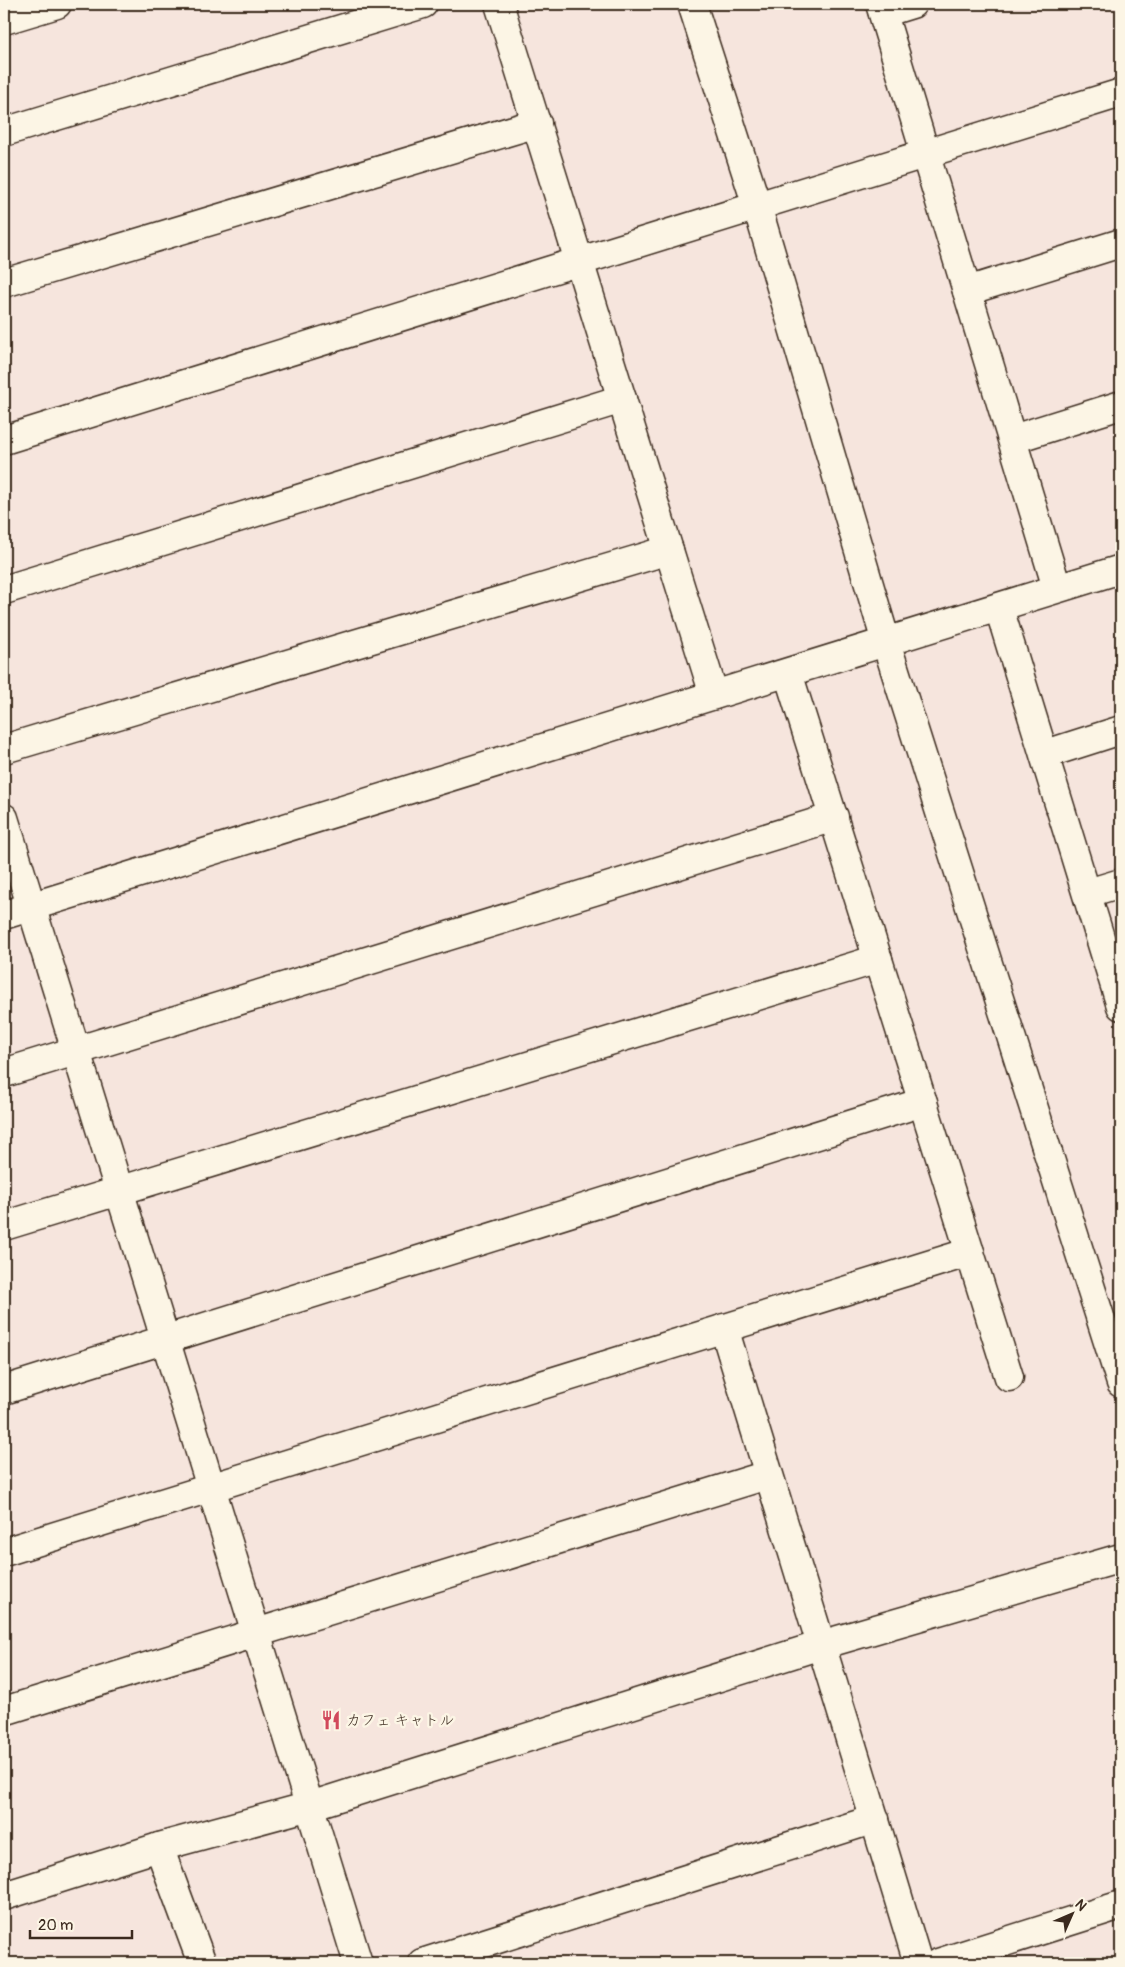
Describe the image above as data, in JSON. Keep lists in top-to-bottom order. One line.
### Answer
{"places":{"restaurant":["カフェ キャトル"]},"scale_bar":"20 m","north":"top right"}
